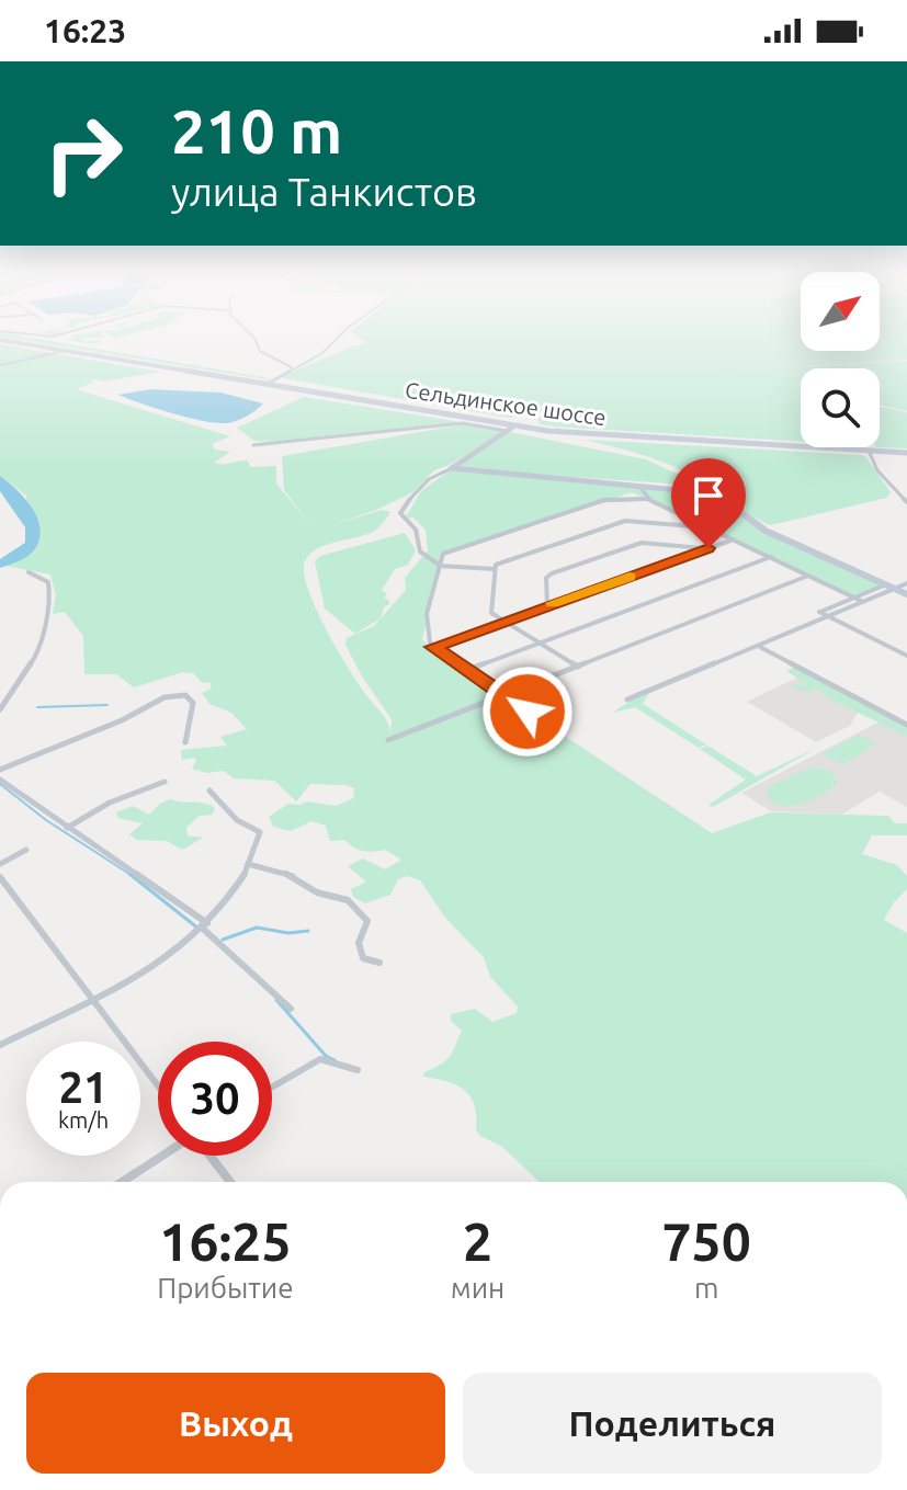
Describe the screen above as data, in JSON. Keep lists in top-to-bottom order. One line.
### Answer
{"streets":{"main road":["Сельдинское шоссе"]},"north":"top right","page":{"status":"16:23","turn":["210 m","улица Танкистов"],"speed":"21 km/h","limit":"30","eta":["16:25","Прибытие","2","мин","750","m"],"buttons":["Выход","Поделиться"]}}
